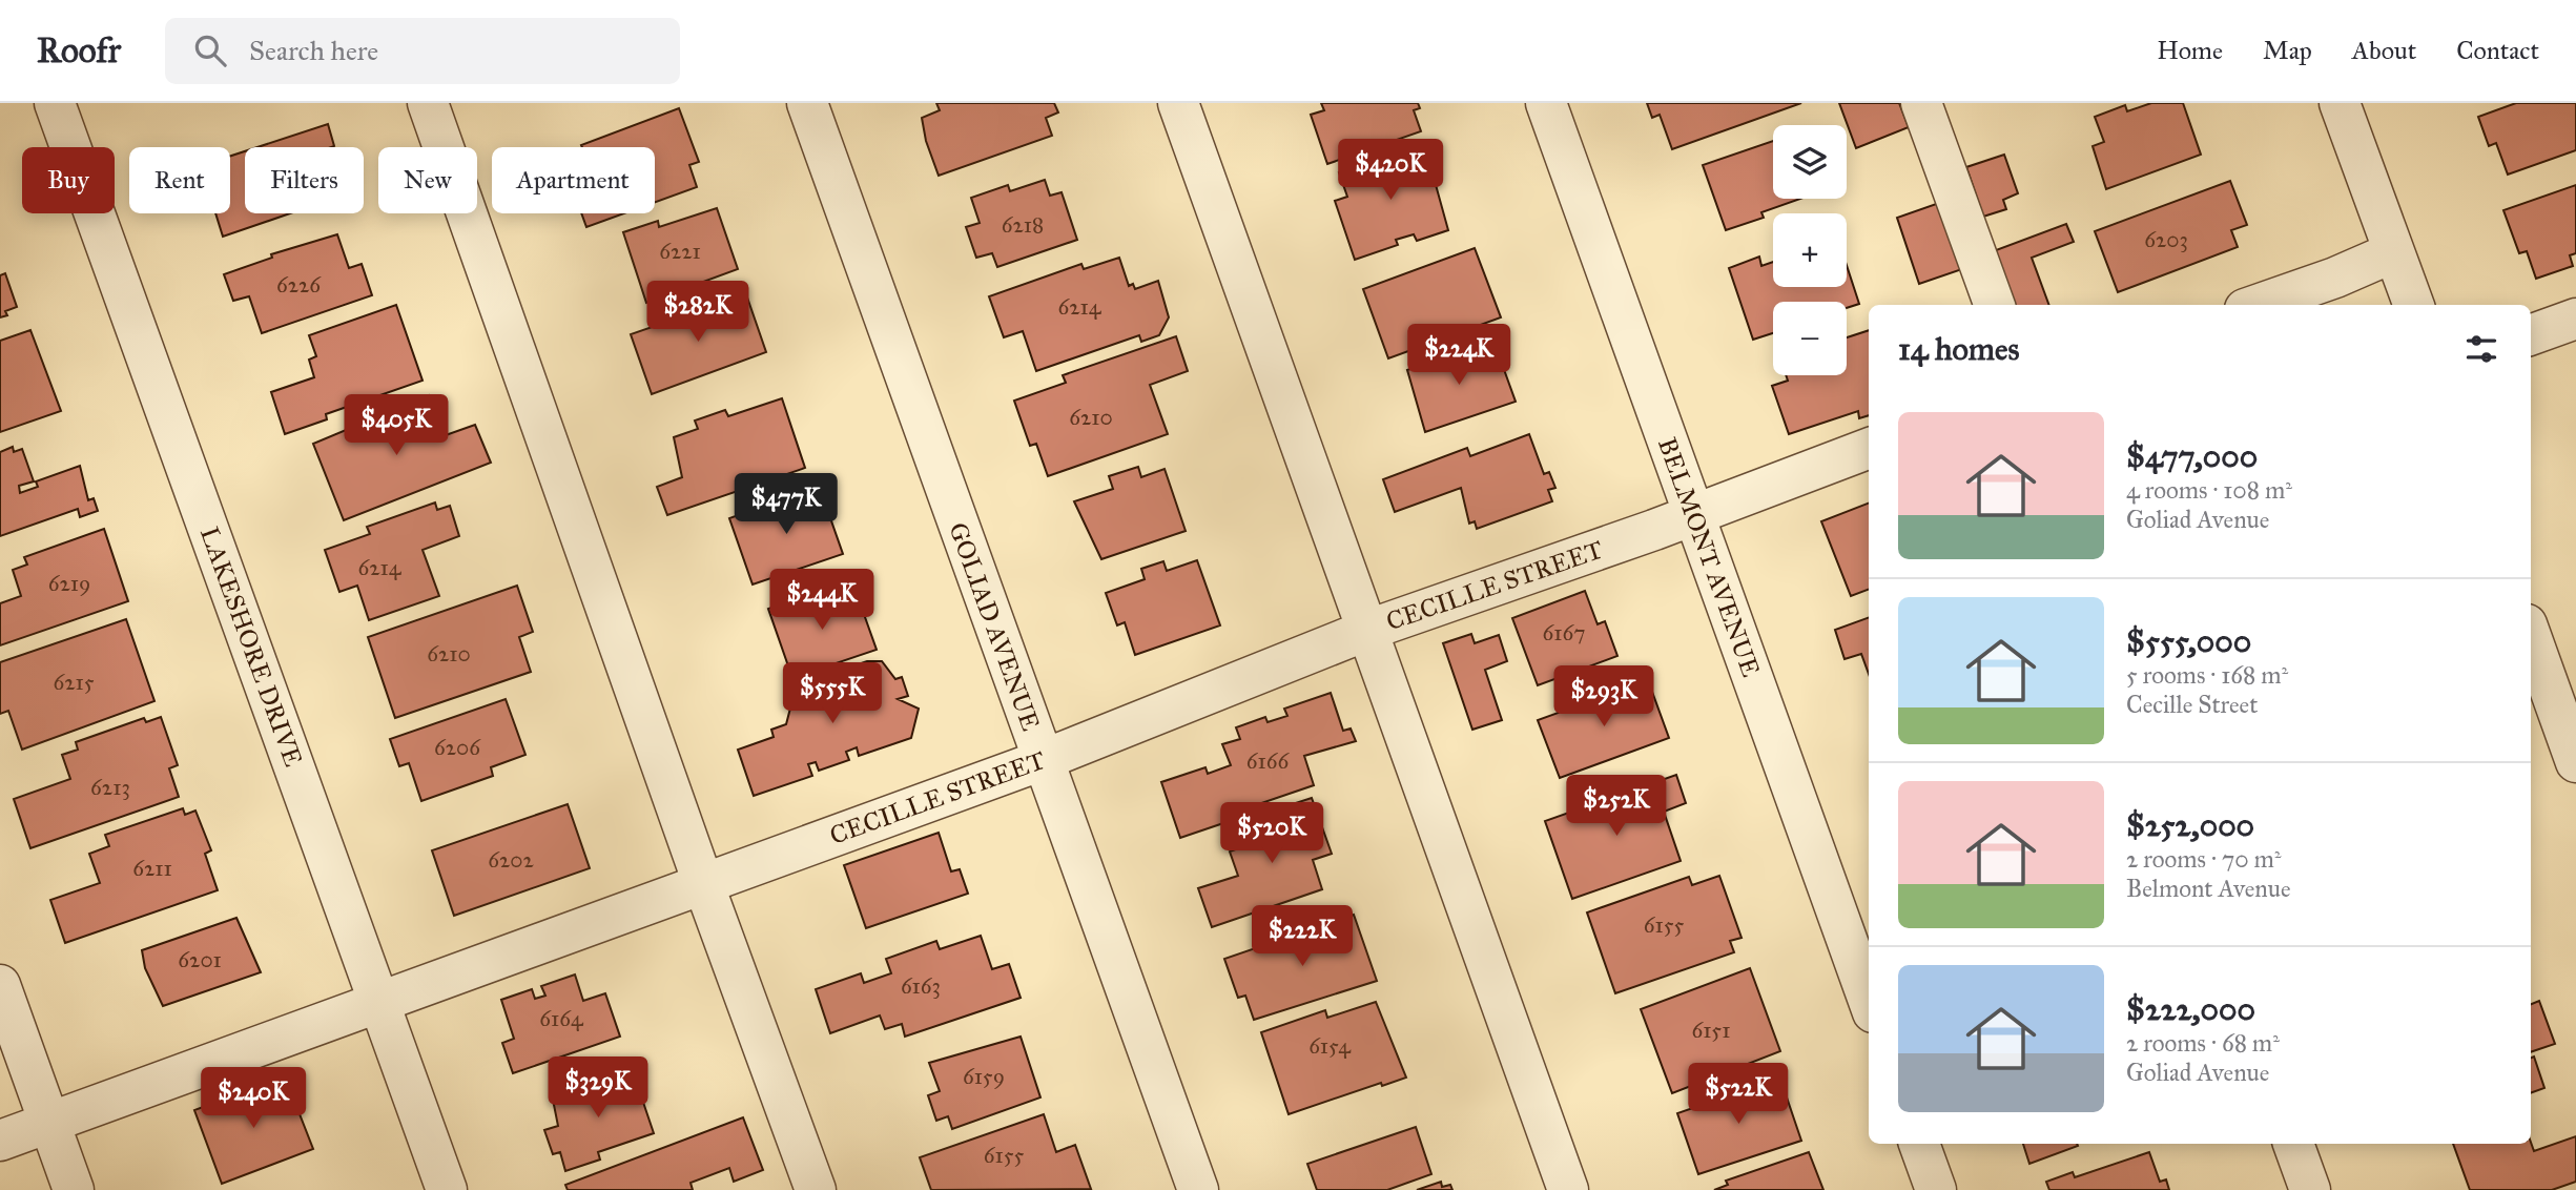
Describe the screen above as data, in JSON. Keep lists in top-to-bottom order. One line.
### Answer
{"streets":{"street":["BELMONT AVENUE","CECILLE STREET","GOLIAD AVENUE","LAKESHORE DRIVE"]},"crossings":[["BELMONT AVENUE","CECILLE STREET"],["CECILLE STREET","GOLIAD AVENUE"],["CECILLE STREET","LAKESHORE DRIVE"]],"house_numbers":["6218","6203","6221","6226","6214","6210","6214","6219","6167","6210","6215","6206","6166","6213","6202","6211","6155","6201","6163","6164","6151","6154","6159","6155"],"page":{"header":"Roofr","search":"Search here","nav":["Home","Map","About","Contact"],"map_buttons":["+","−"],"price":["$420K","$282K","$224K","$405K","$477K","$244K","$555K","$293K","$252K","$520K","$222K","$329K","$522K","$240K"],"chip":["Buy","Rent","Filters","New","Apartment"],"heading":"14 homes","list":[{"name":"$477,000","note":"4 rooms · 108 m² · Goliad Avenue"},{"name":"$555,000","note":"5 rooms · 168 m² · Cecille Street"},{"name":"$252,000","note":"2 rooms · 70 m² · Belmont Avenue"},{"name":"$222,000","note":"2 rooms · 68 m² · Goliad Avenue"}]}}
